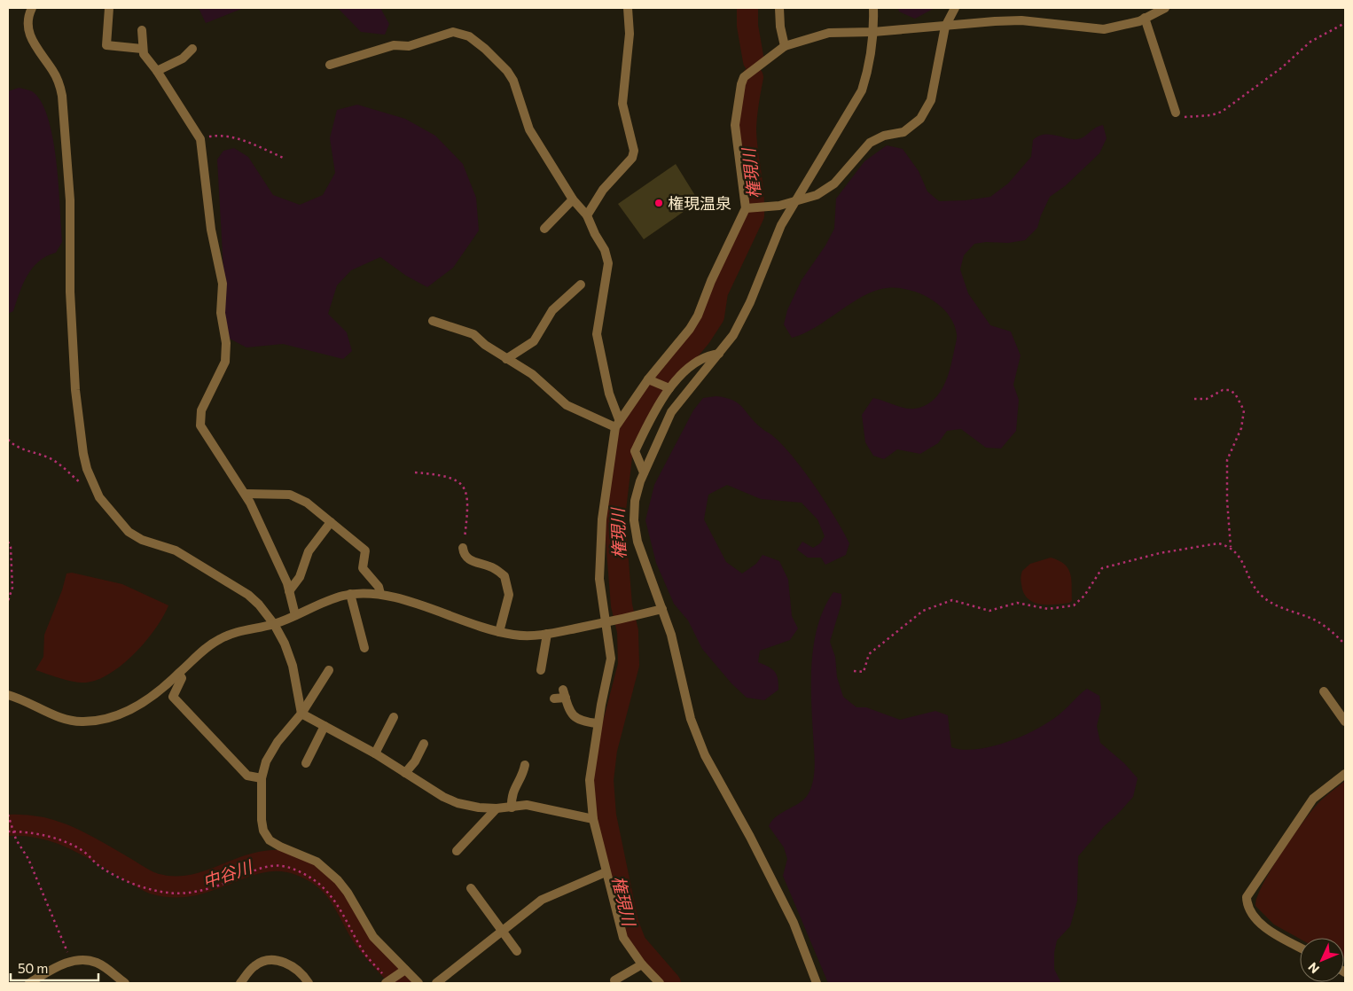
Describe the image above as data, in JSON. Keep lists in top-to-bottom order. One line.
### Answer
{"water":["権現川","中谷川"],"places":["権現温泉"],"scale_bar":"50 m","north":"bottom left"}
